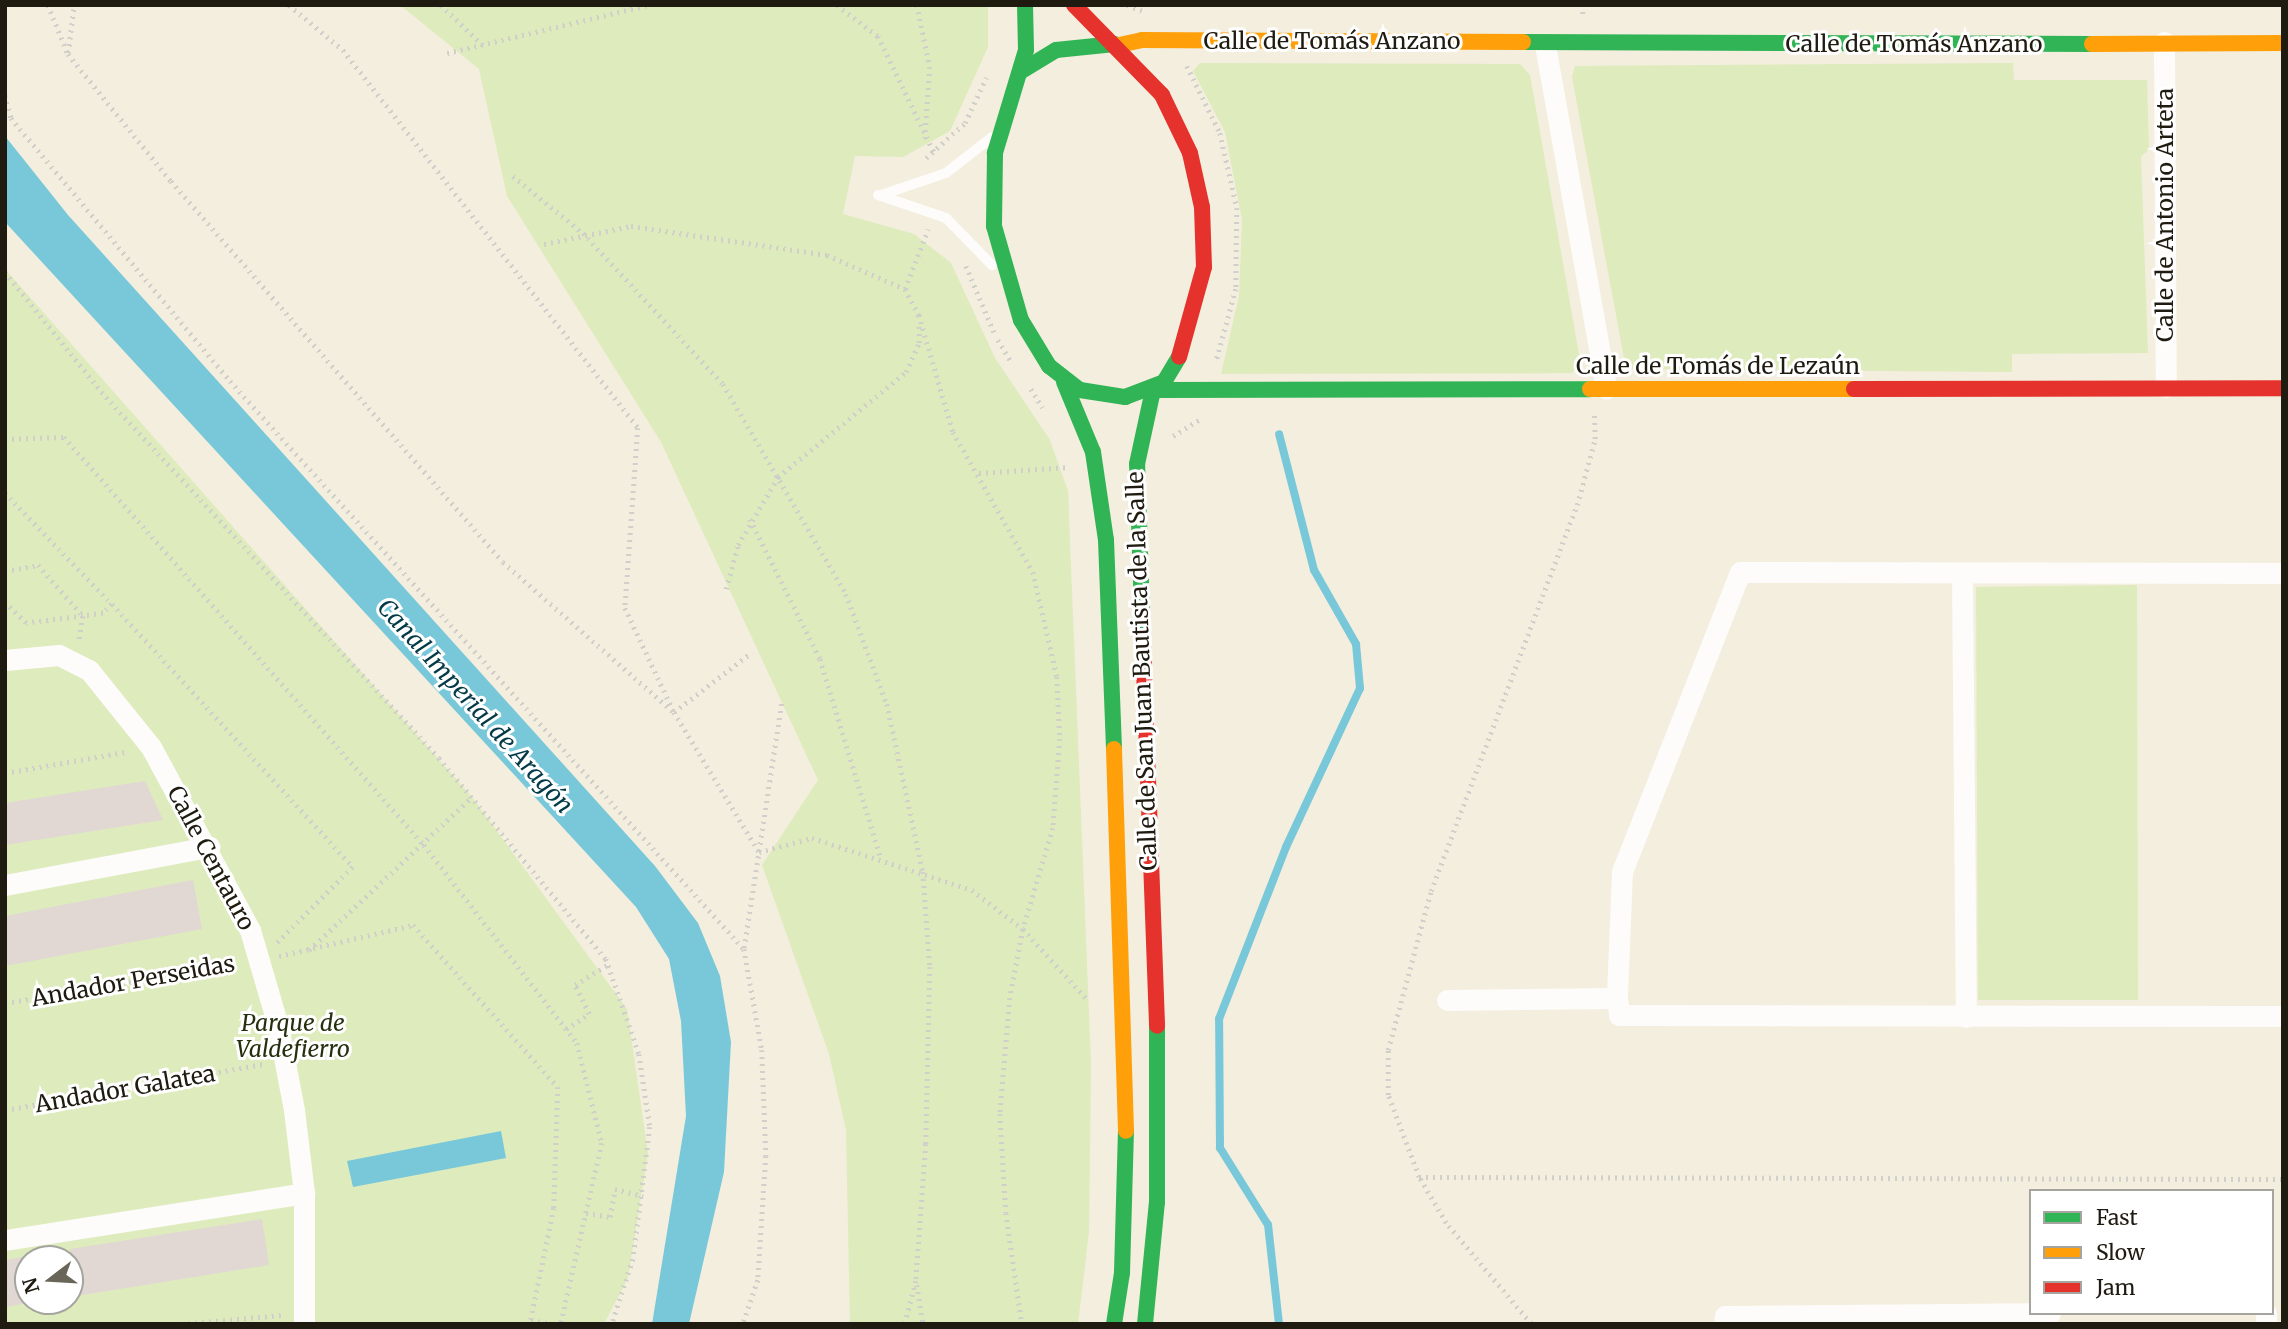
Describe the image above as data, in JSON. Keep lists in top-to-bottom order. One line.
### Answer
{"streets":{"main road":["Calle de Tomás Anzano","Calle de Tomás de Lezaún","Calle de San Juan Bautista de la Salle"],"street":["Calle de Antonio Arteta","Calle Centauro"],"path":["Andador Perseidas","Andador Galatea"]},"crossings":[["Calle de Tomás Anzano","Calle de Antonio Arteta"],["Calle de Tomás Anzano","Calle de San Juan Bautista de la Salle"],["Calle de Antonio Arteta","Calle de Tomás de Lezaún"],["Calle de Tomás de Lezaún","Calle de San Juan Bautista de la Salle"],["Calle Centauro","Andador Perseidas"],["Calle Centauro","Andador Galatea"]],"water":["Canal Imperial de Aragón"],"parks":["Parque de Valdefierro"],"legend":["Fast","Slow","Jam"],"north":"left"}
